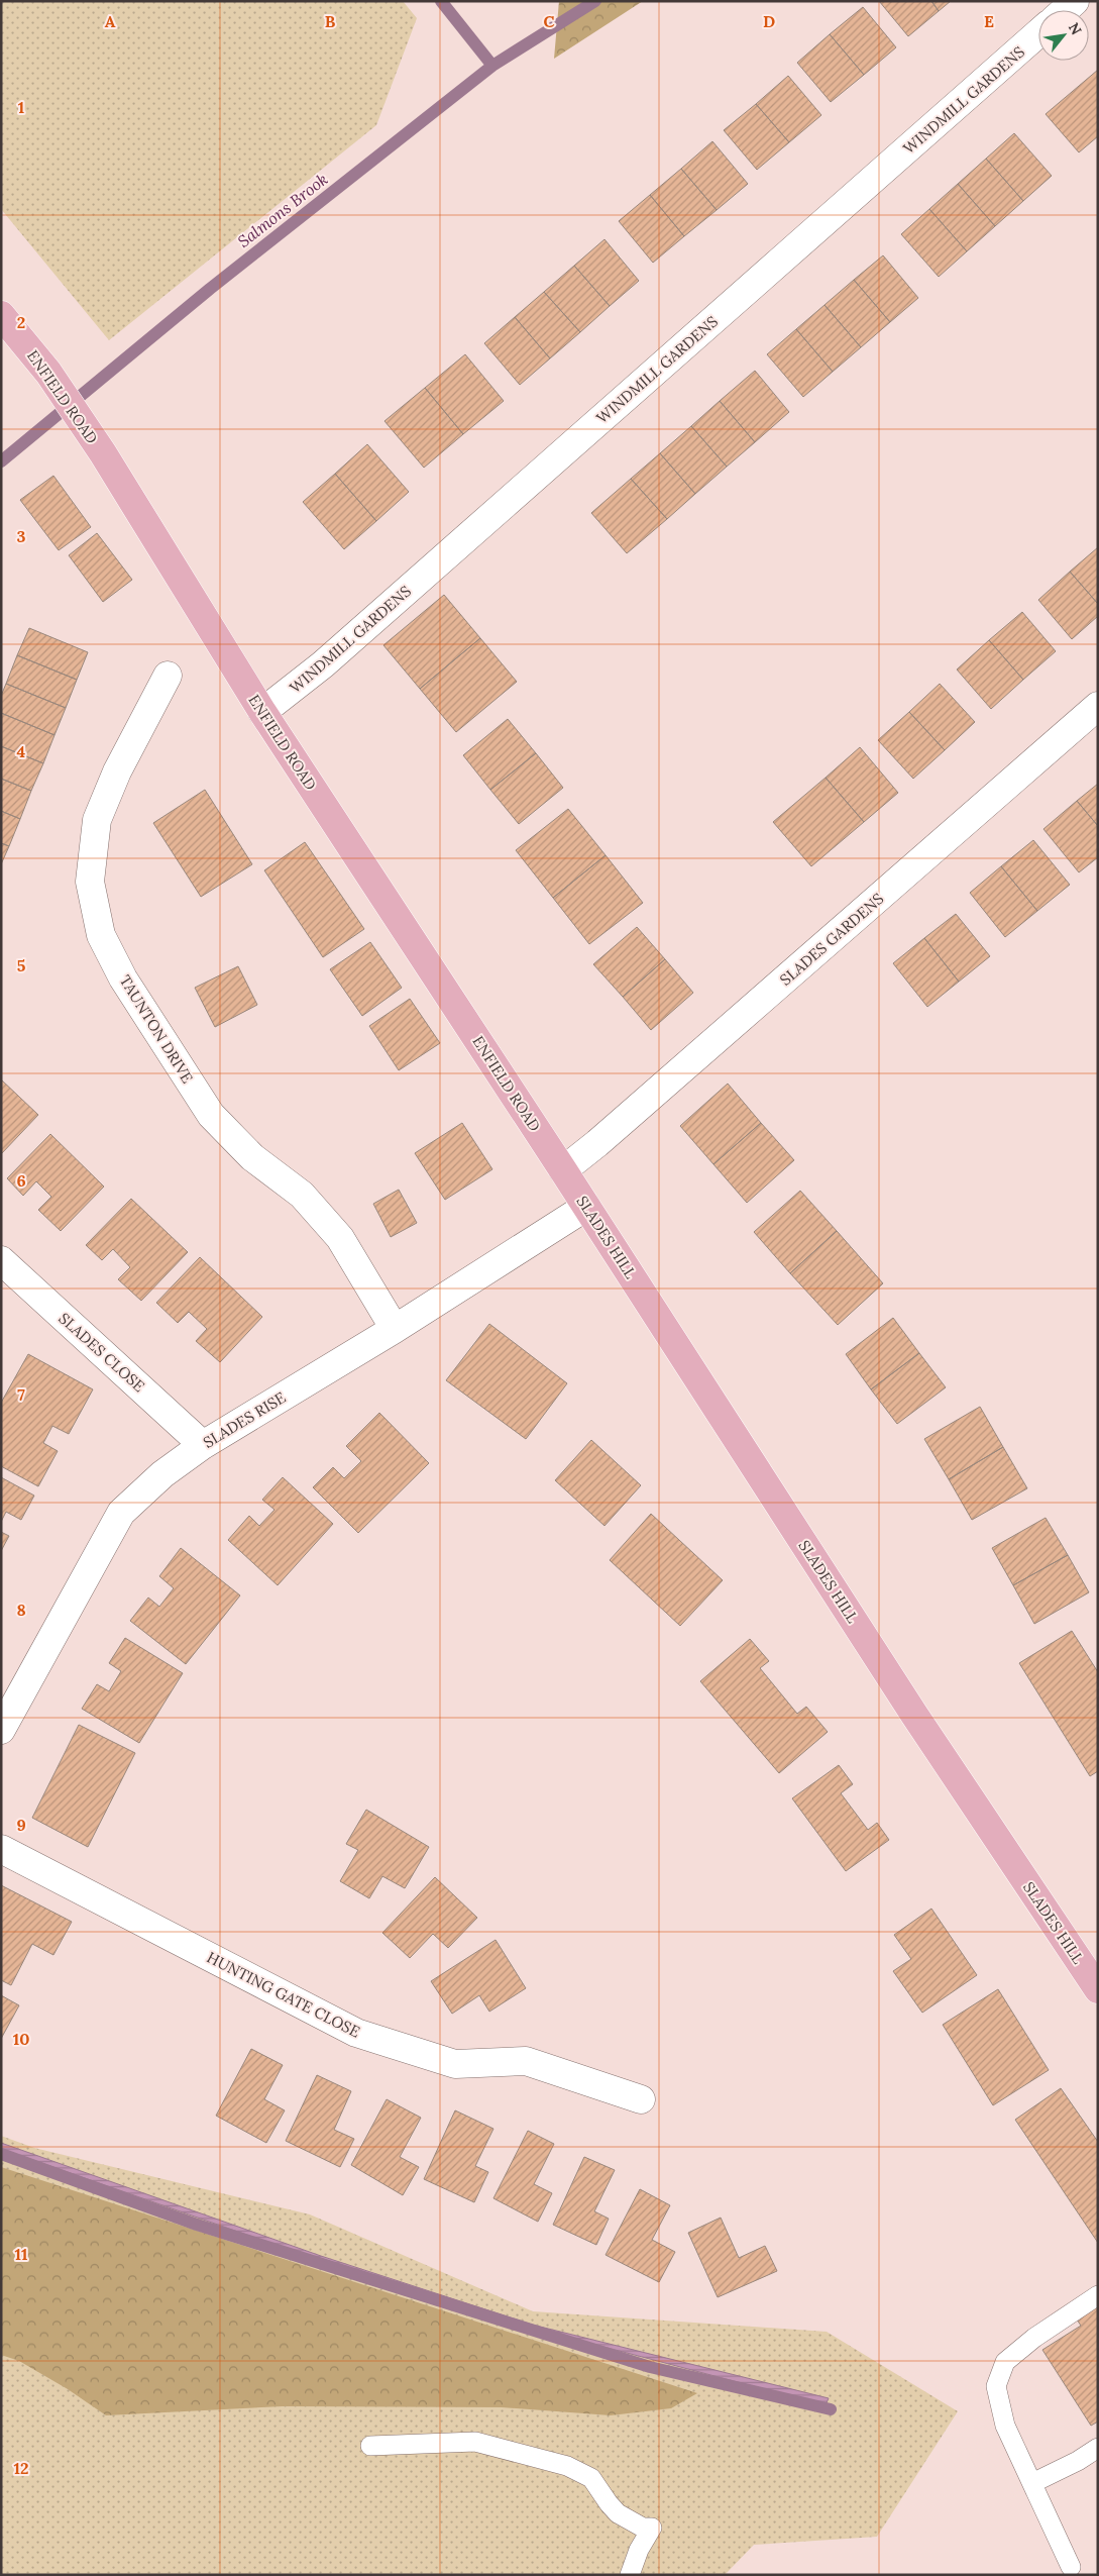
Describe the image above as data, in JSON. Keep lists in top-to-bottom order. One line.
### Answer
{"streets":{"main road":["ENFIELD ROAD","SLADES HILL"],"street":["WINDMILL GARDENS","SLADES GARDENS","TAUNTON DRIVE","SLADES CLOSE","SLADES RISE","HUNTING GATE CLOSE"]},"crossings":[["WINDMILL GARDENS","ENFIELD ROAD"],["ENFIELD ROAD","SLADES GARDENS"],["ENFIELD ROAD","SLADES HILL"],["SLADES GARDENS","SLADES HILL"],["TAUNTON DRIVE","SLADES RISE"],["SLADES HILL","SLADES RISE"],["SLADES CLOSE","SLADES RISE"]],"water":["Salmons Brook"],"north":"top right","grid":{"columns":["A","B","C","D","E"],"rows":["1","2","3","4","5","6","7","8","9","10","11","12"]}}
